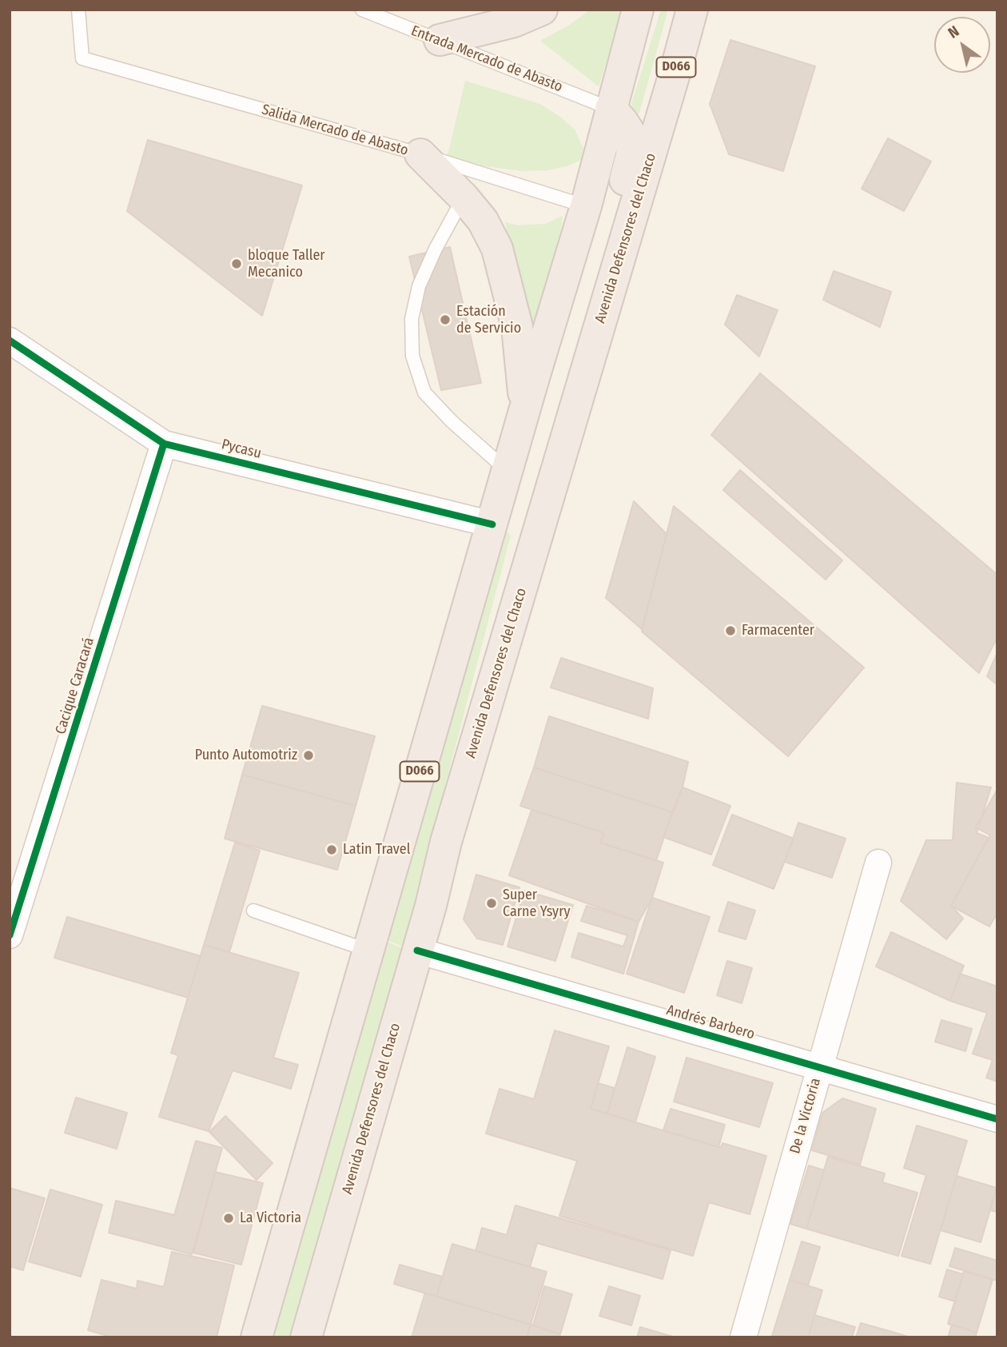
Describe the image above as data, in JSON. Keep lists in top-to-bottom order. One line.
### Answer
{"streets":{"highway":["D066","Avenida Defensores del Chaco"],"street":["Pycasu","Cacique Caracará","Andrés Barbero","De la Victoria"],"lane":["Entrada Mercado de Abasto","Salida Mercado de Abasto"]},"crossings":[["Entrada Mercado de Abasto","D066"],["D066","Salida Mercado de Abasto"],["D066","Pycasu"],["Avenida Defensores del Chaco","Andrés Barbero"],["Pycasu","Cacique Caracará"],["Andrés Barbero","De la Victoria"]],"places":["bloque Taller Mecanico","Estación de Servicio","Farmacenter","Punto Automotriz","Latin Travel","Super Carne Ysyry","La Victoria"],"north":"top left"}
